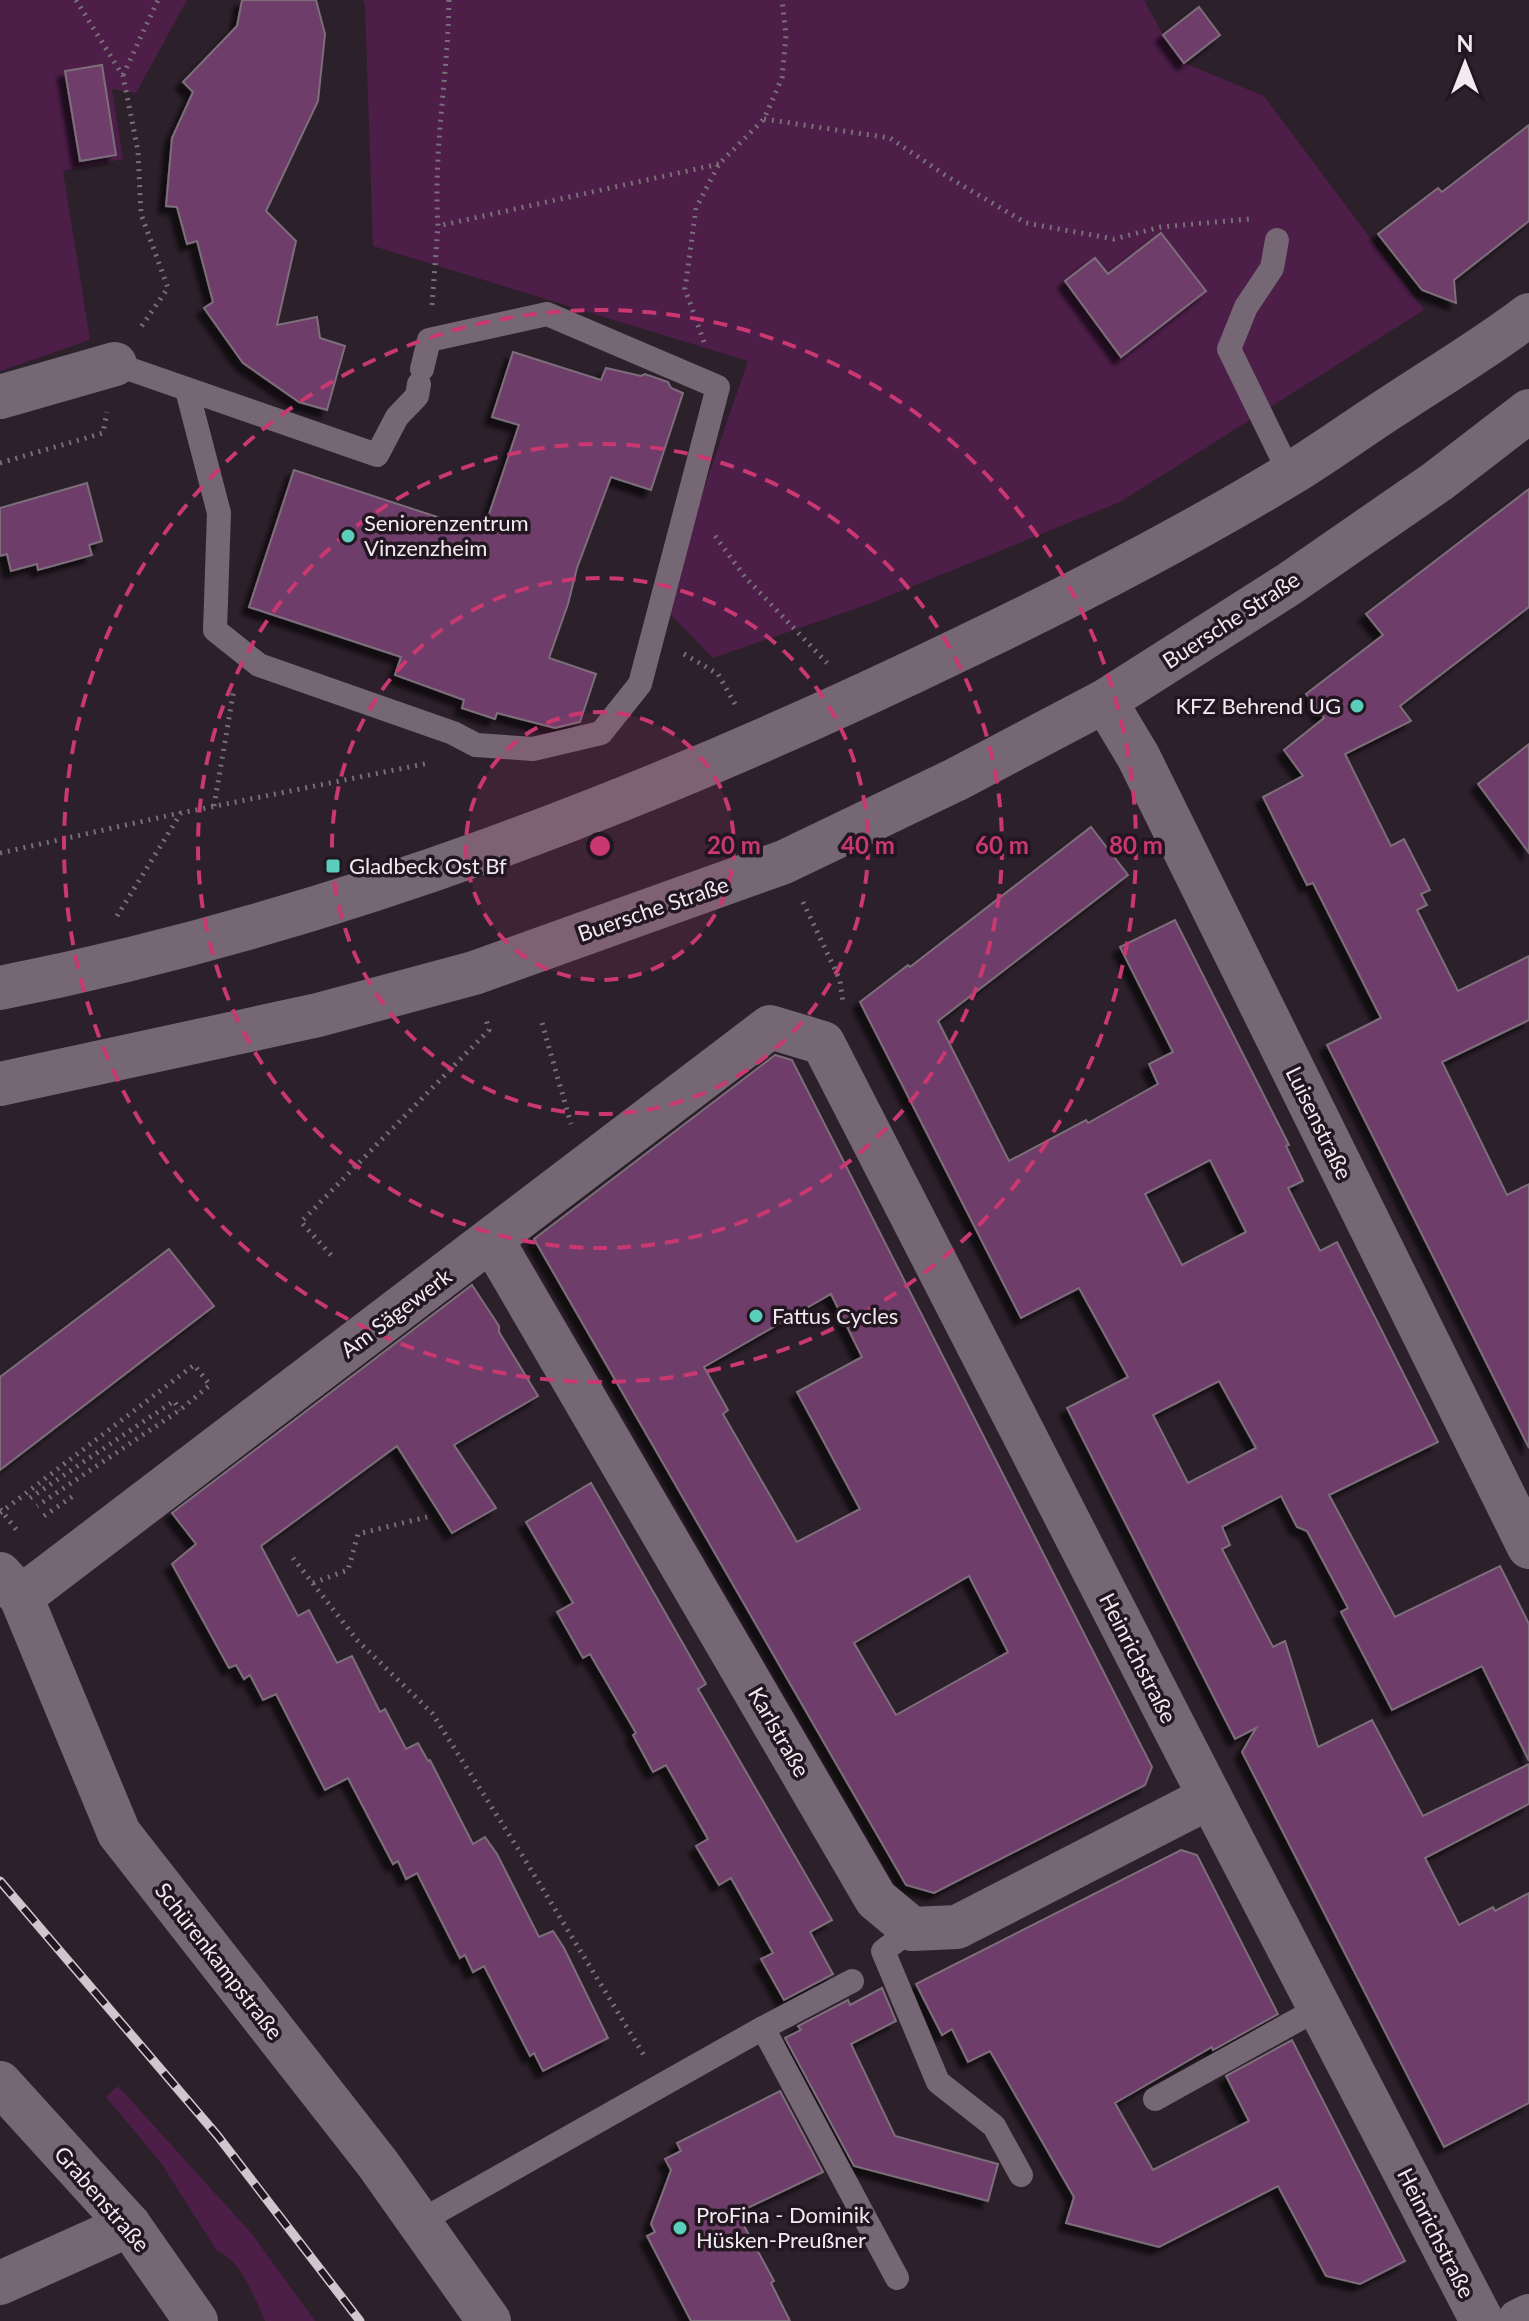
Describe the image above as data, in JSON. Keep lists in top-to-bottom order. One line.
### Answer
{"streets":{"street":["Buersche Straße","Luisenstraße","Am Sägewerk","Heinrichstraße","Karlstraße","Schürenkampstraße","Grabenstraße"]},"crossings":[["Buersche Straße","Luisenstraße"],["Am Sägewerk","Heinrichstraße"],["Am Sägewerk","Karlstraße"],["Am Sägewerk","Schürenkampstraße"]],"places":{"other":["Seniorenzentrum Vinzenzheim","KFZ Behrend UG","Fattus Cycles","ProFina - Dominik Hüsken-Preußner"],"transit":["Gladbeck Ost Bf"]},"north":"top","rings":["20 m","40 m","60 m","80 m"]}
